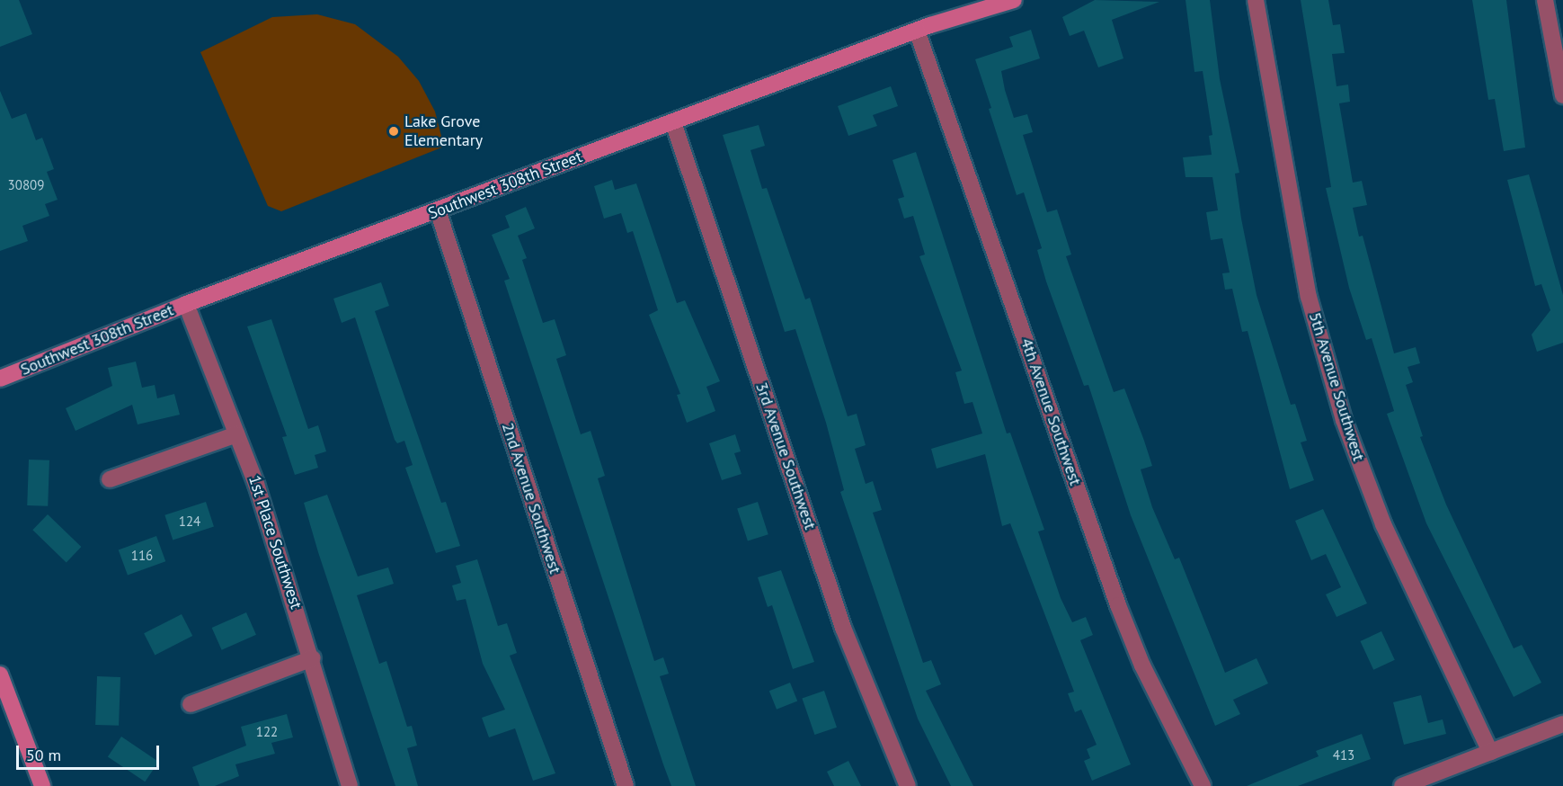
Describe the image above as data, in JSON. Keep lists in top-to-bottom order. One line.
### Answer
{"streets":{"street":["Southwest 308th Street","5th Avenue Southwest","4th Avenue Southwest","3rd Avenue Southwest","2nd Avenue Southwest","1st Place Southwest"]},"crossings":[["Southwest 308th Street","4th Avenue Southwest"],["Southwest 308th Street","3rd Avenue Southwest"],["Southwest 308th Street","2nd Avenue Southwest"],["Southwest 308th Street","1st Place Southwest"]],"places":["Lake Grove Elementary"],"house_numbers":["30809","124","116","122","413"],"scale_bar":"50 m"}
